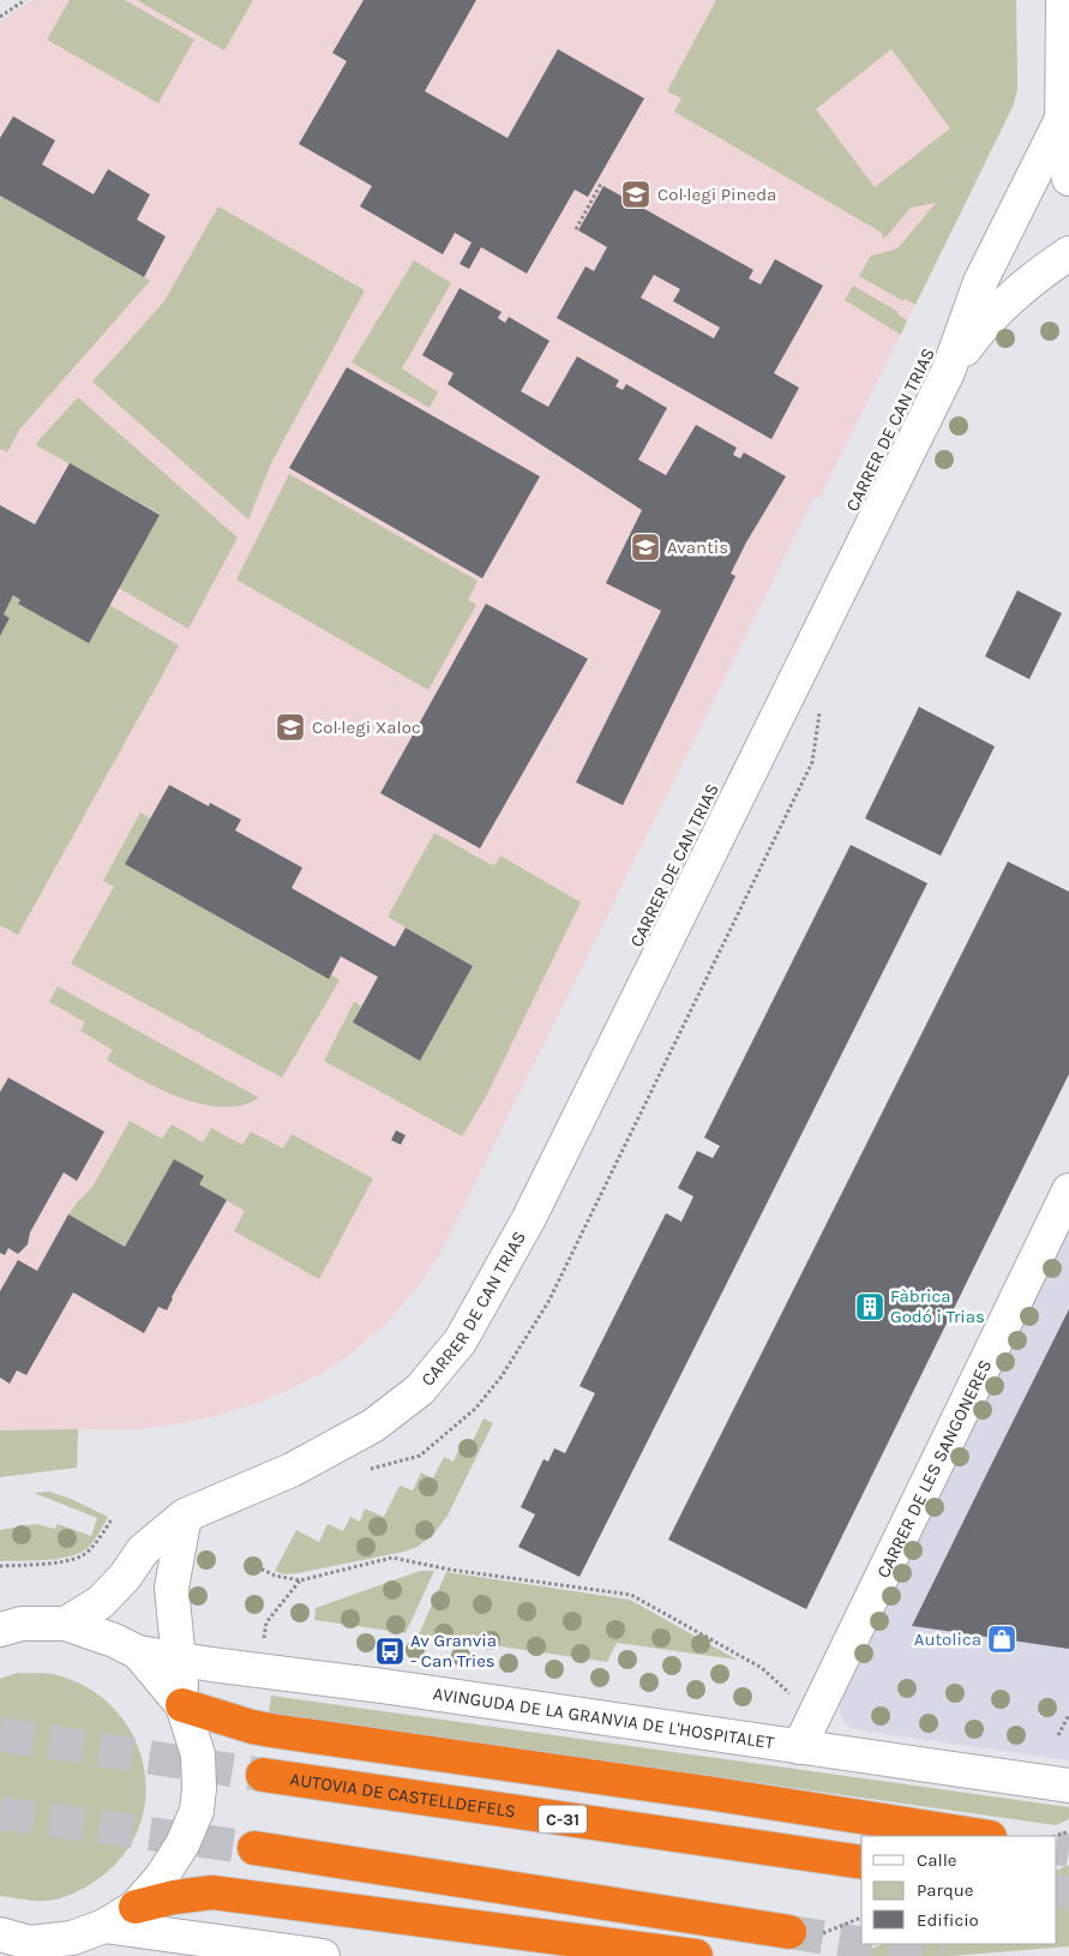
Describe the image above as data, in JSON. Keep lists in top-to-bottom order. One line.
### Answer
{"streets":{"highway":["AUTOVIA DE CASTELLDEFELS","C-31"],"street":["CARRER DE CAN TRIAS","CARRER DE LES SANGONERES","AVINGUDA DE LA GRANVIA DE L'HOSPITALET"]},"crossings":[["CARRER DE LES SANGONERES","AVINGUDA DE LA GRANVIA DE L'HOSPITALET"]],"places":{"school or university":["Col·legi Pineda","Avantis","Col·legi Xaloc"],"building":["Fàbrica Godó i Trias"],"shop":["Autolica"],"bus stop":["Av Granvia - Can Tries"]},"legend":["Calle","Parque","Edificio"]}
